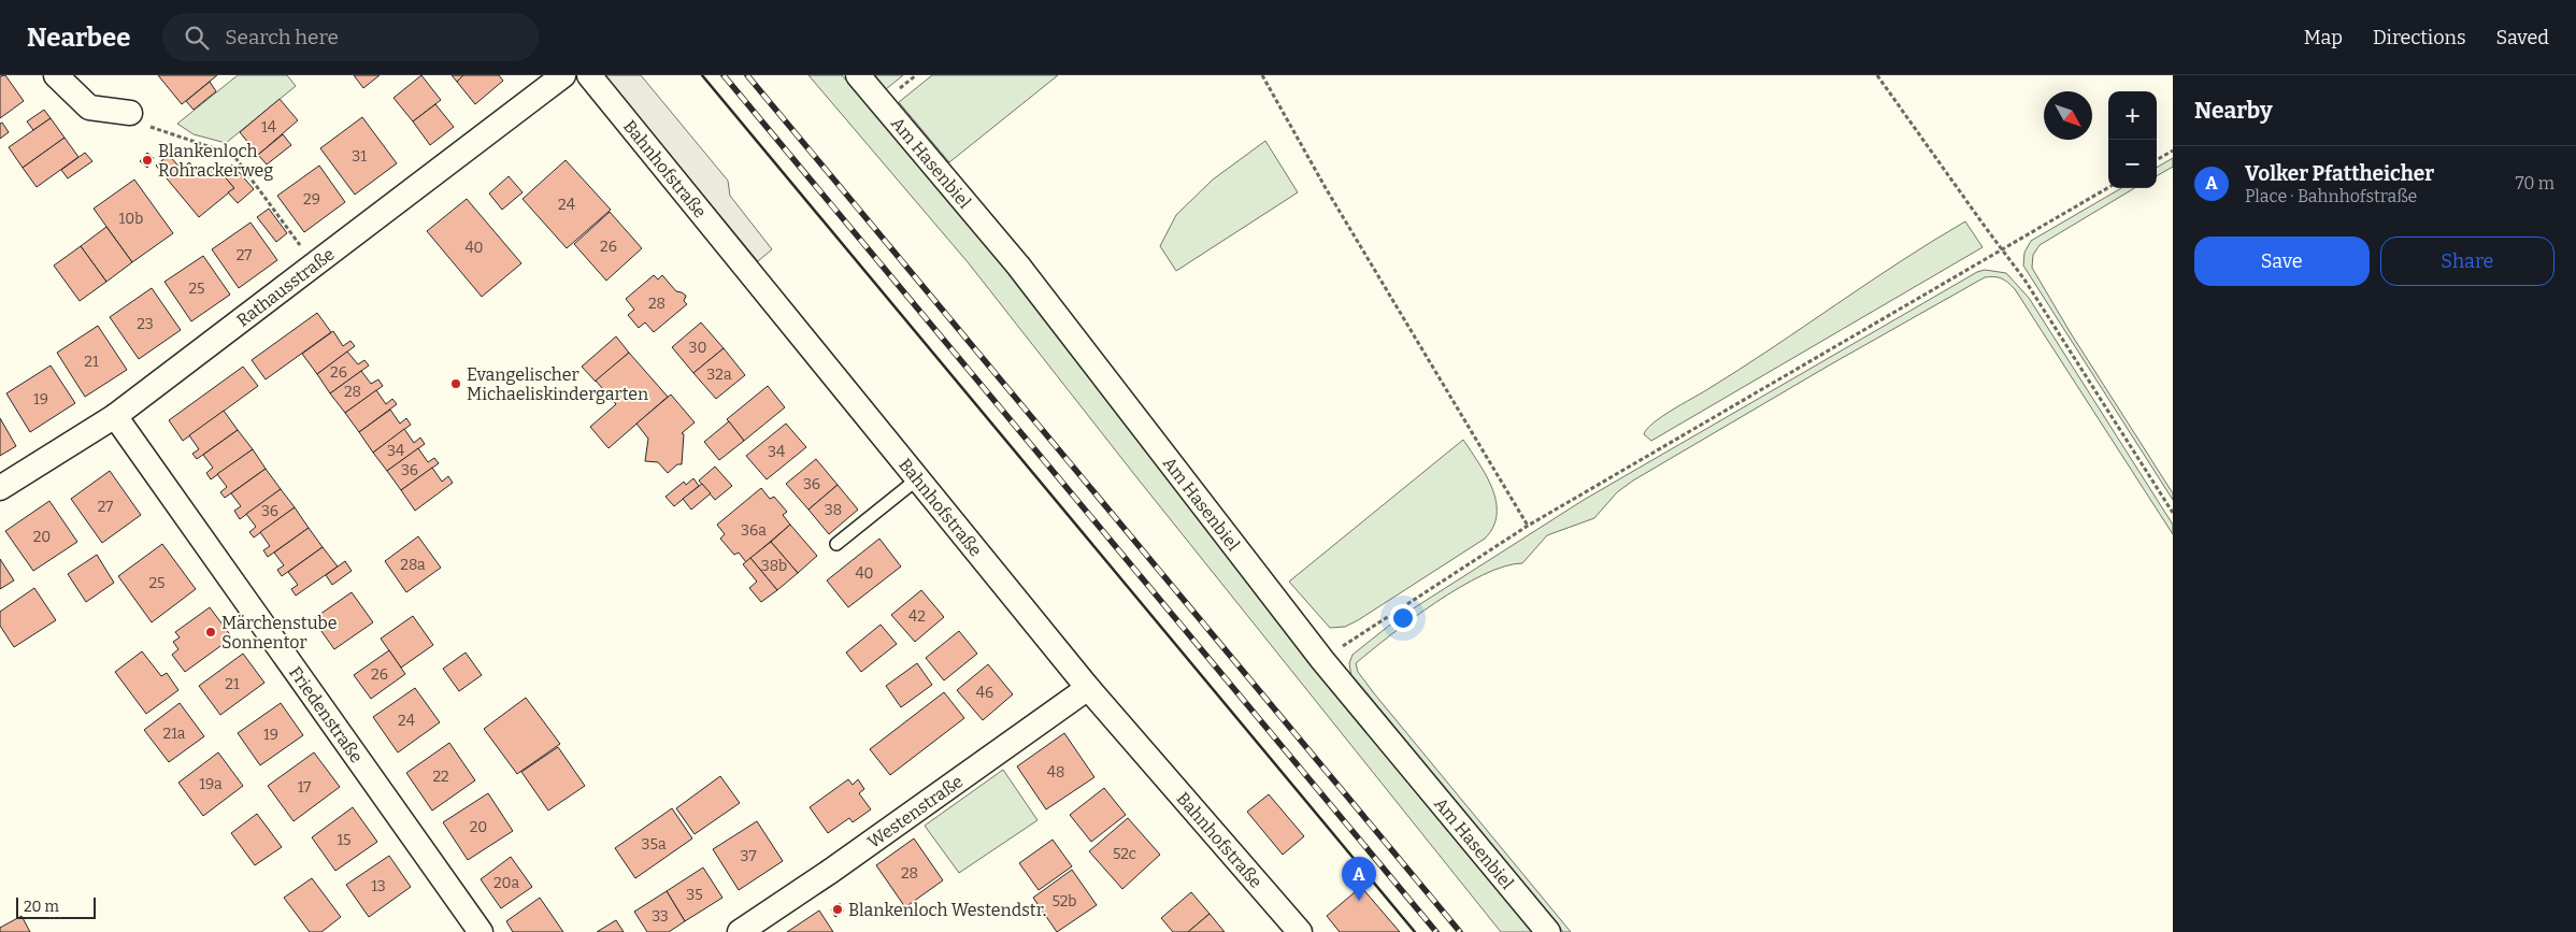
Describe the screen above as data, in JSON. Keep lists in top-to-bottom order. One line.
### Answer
{"streets":{"street":["Am Hasenbiel","Bahnhofstraße","Rathausstraße","Friedenstraße","Westenstraße"]},"crossings":[["Bahnhofstraße","Westenstraße"],["Rathausstraße","Friedenstraße"]],"places":["Blankenloch Rohrackerweg","Evangelischer Michaeliskindergarten","Märchenstube Sonnentor","Blankenloch Westendstr."],"house_numbers":["14","31","29","24","10b","26","40","27","25","28","23","30","21","26","32a","28","19","34","34","36","36","27","38","36","36a","20","28a","38b","40","25","42","26","21","46","24","21a","19","48","22","19a","17","20","15","35a","52c","37","28","20a","13","35","52b","33"],"scale_bar":"20 m","north":"bottom right","page":{"header":"Nearbee","search":"Search here","nav":["Map","Directions","Saved"],"heading":"Nearby","map_buttons":["+","−"],"list":[{"mark":"A","name":"Volker Pfattheicher","note":"Place · Bahnhofstraße","value":"70 m"}],"buttons":["Save","Share"],"pins":"A","scale":"20 m"}}
